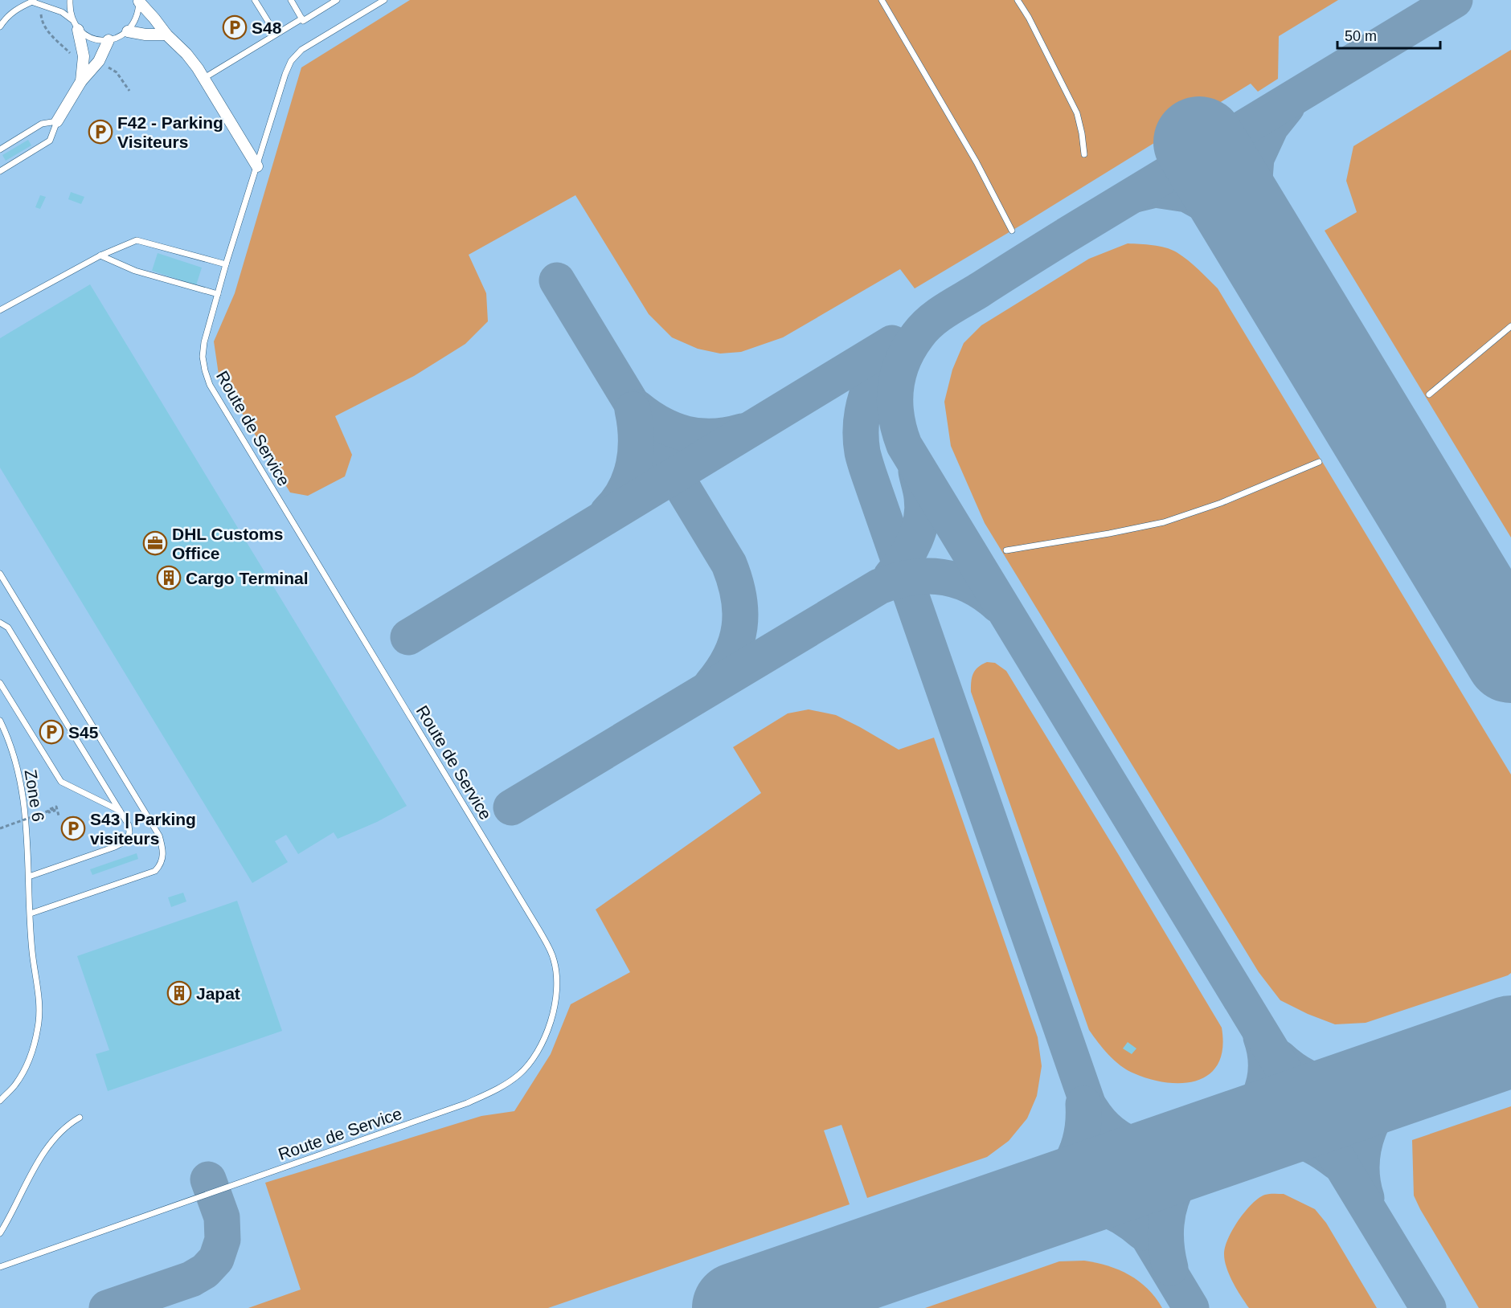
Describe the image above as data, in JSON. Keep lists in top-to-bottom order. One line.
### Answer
{"streets":{"lane":["Route de Service","Zone 6"]},"places":{"parking":["S48","F42 - Parking Visiteurs","S45","S43 | Parking visiteurs"],"office":["DHL Customs Office"],"building":["Cargo Terminal","Japat"]},"scale_bar":"50 m"}
